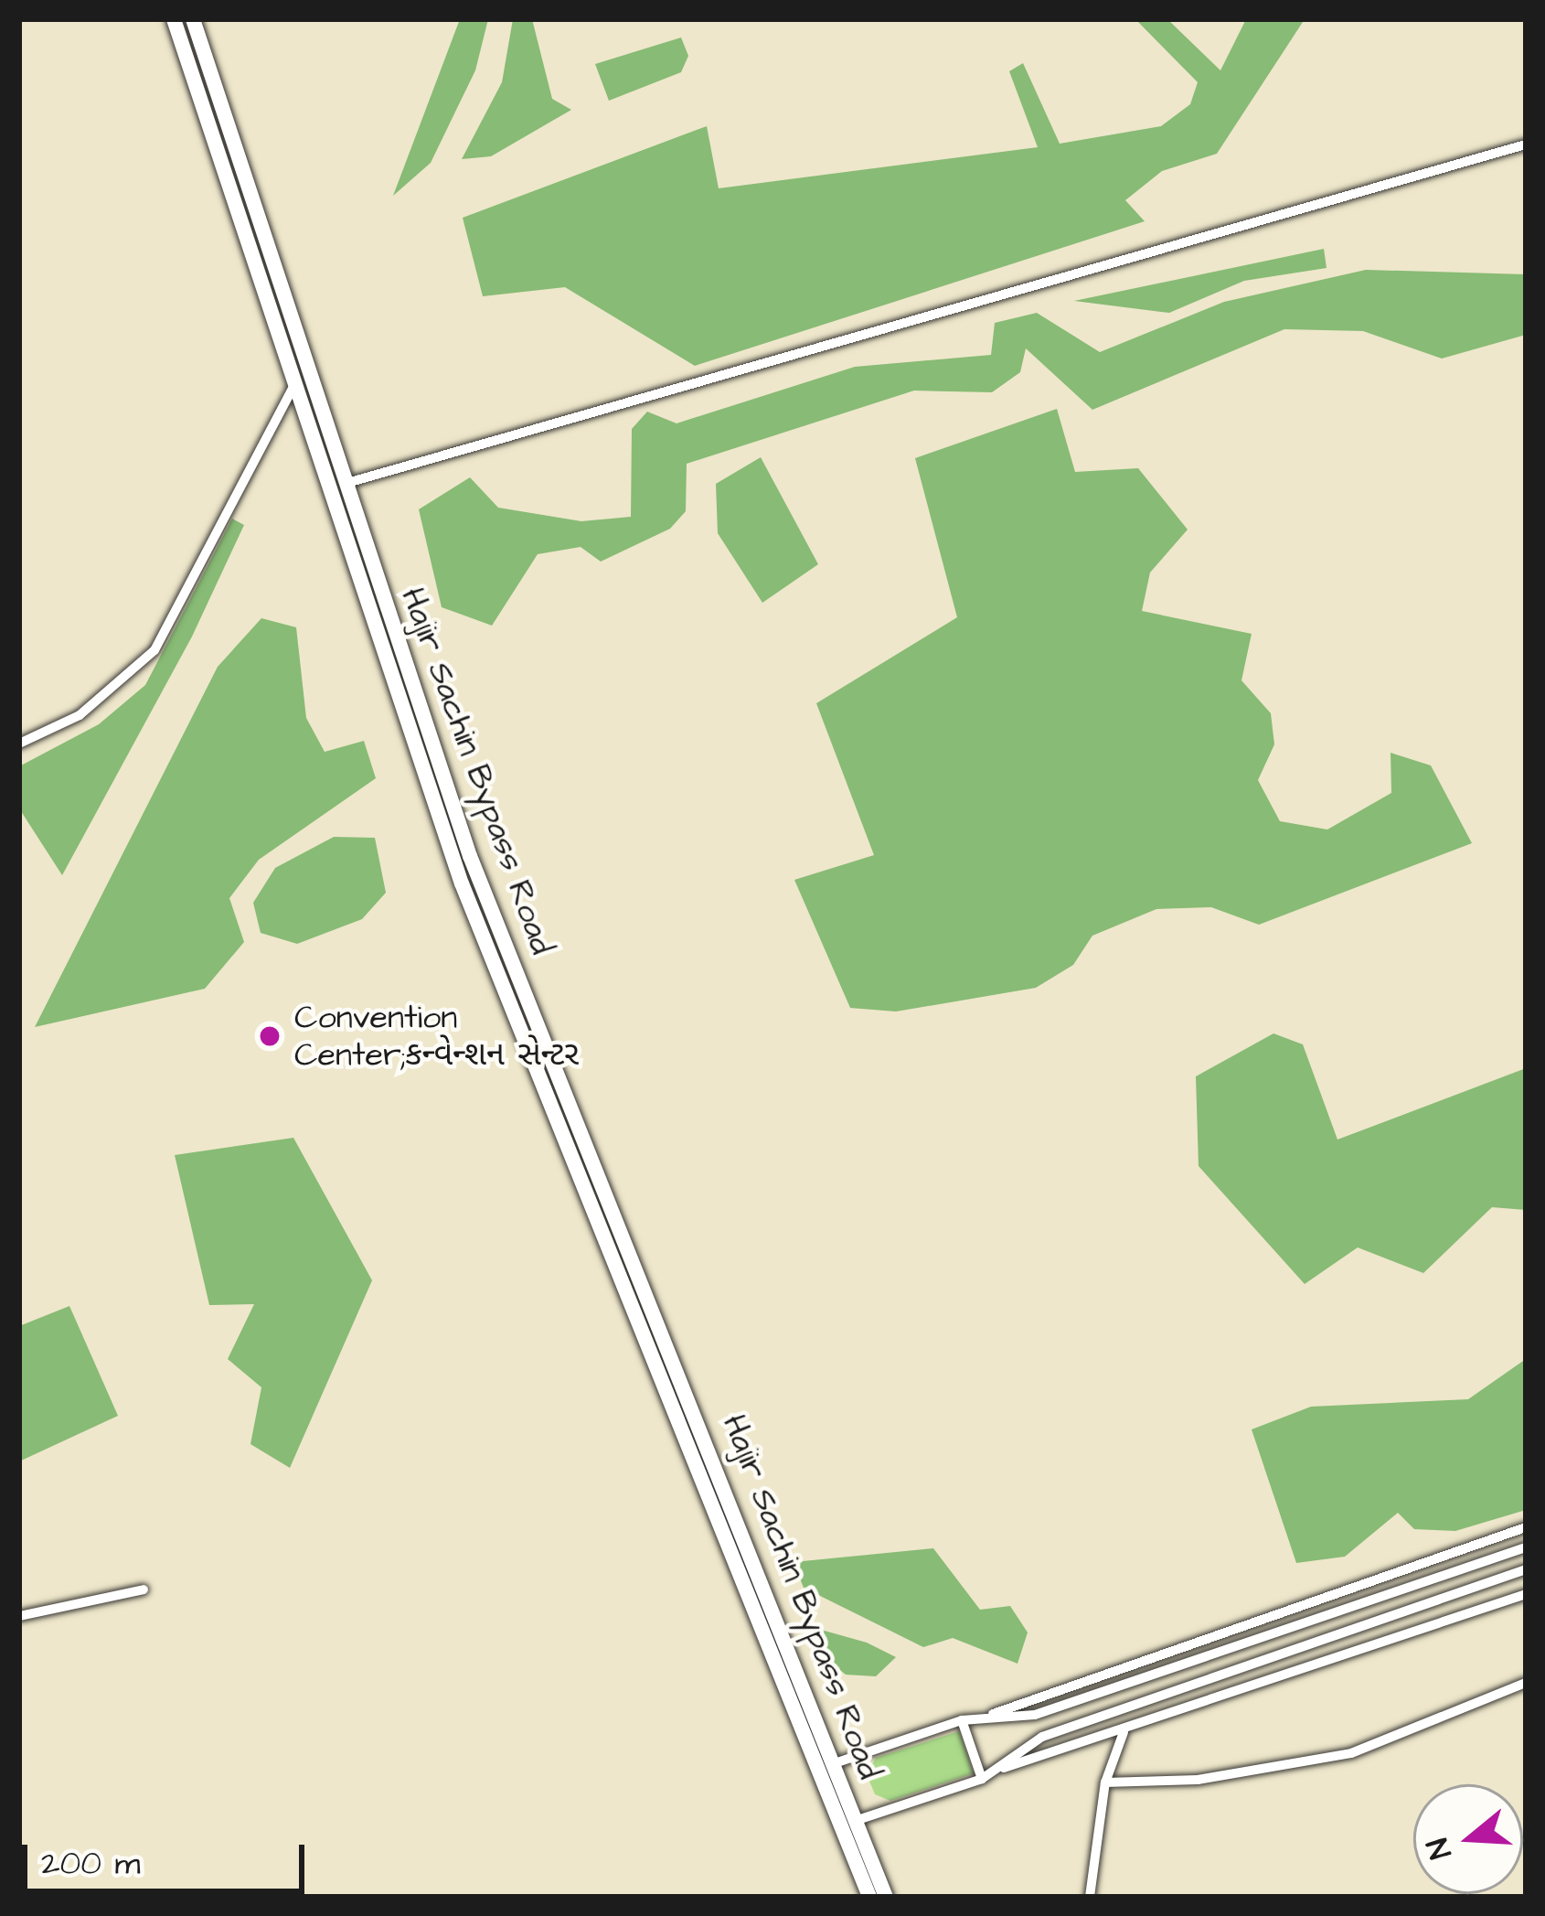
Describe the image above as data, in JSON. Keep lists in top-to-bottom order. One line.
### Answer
{"streets":{"highway":["Hajir Sachin Bypass Road"]},"places":["Convention Center;કન્વેન્શન સેન્ટર"],"scale_bar":"200 m","north":"left"}
